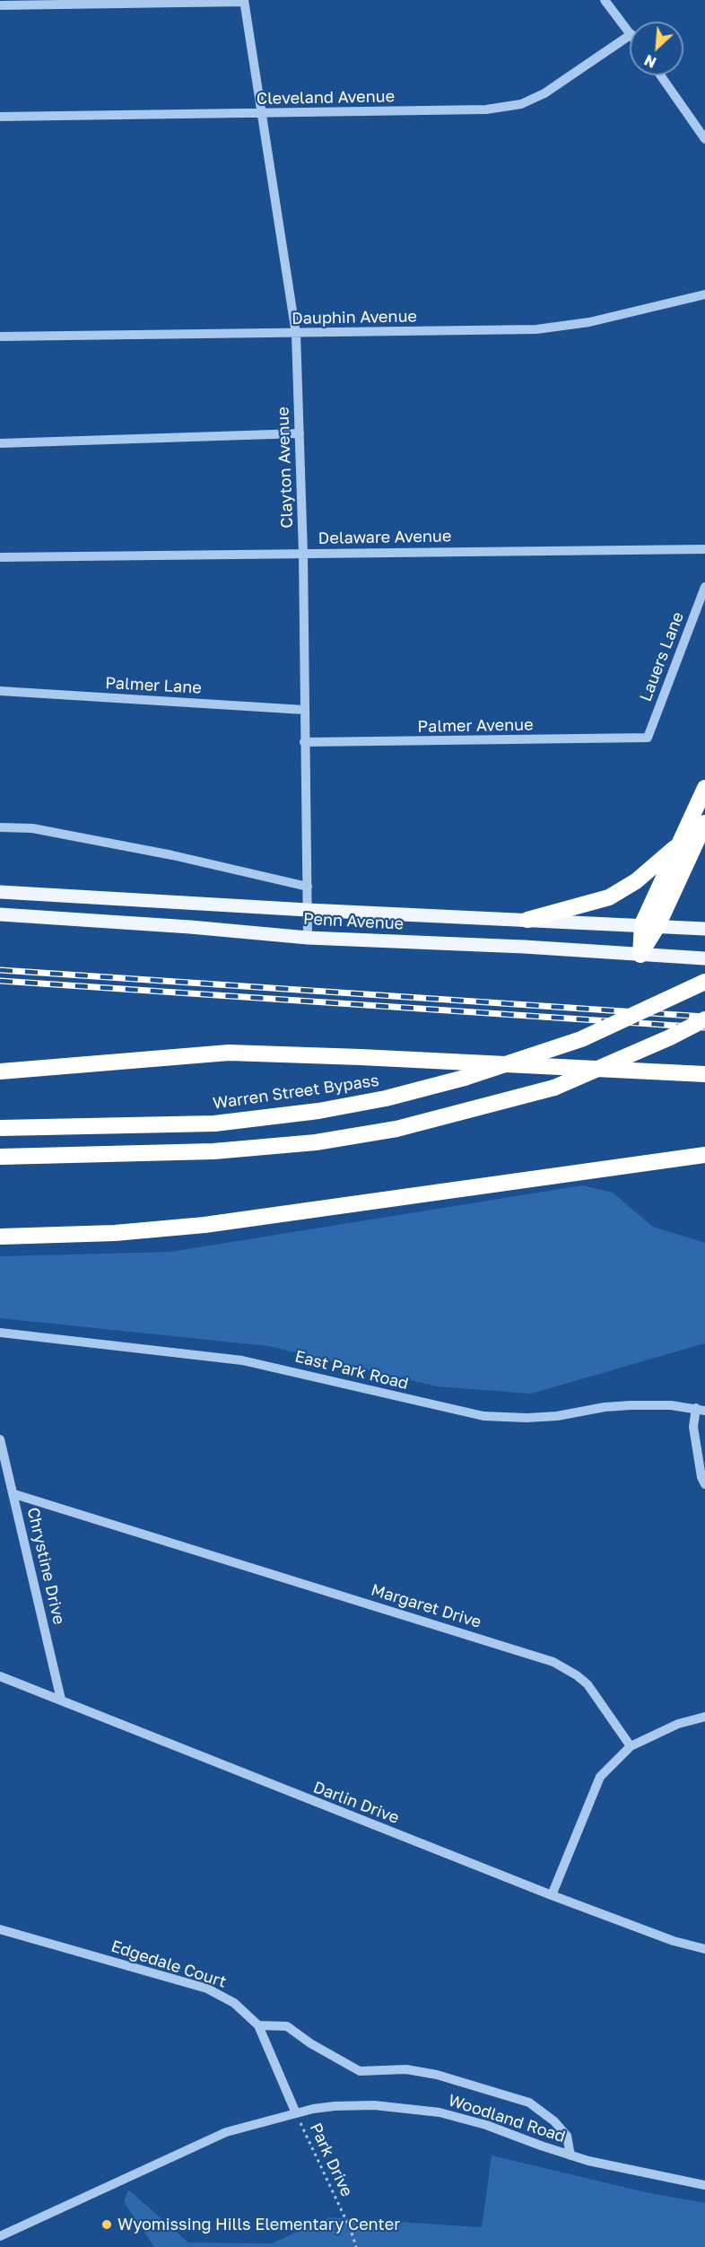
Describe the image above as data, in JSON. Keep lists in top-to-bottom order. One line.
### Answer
{"streets":{"highway":["Warren Street Bypass"],"main road":["Penn Avenue"],"street":["Cleveland Avenue","Dauphin Avenue","Clayton Avenue","Delaware Avenue","Lauers Lane","Palmer Lane","Palmer Avenue","East Park Road","Chrystine Drive","Margaret Drive","Darlin Drive","Edgedale Court","Woodland Road"],"path":["Park Drive"]},"crossings":[["Cleveland Avenue","Clayton Avenue"],["Dauphin Avenue","Clayton Avenue"],["Clayton Avenue","Delaware Avenue"],["Clayton Avenue","Palmer Lane"],["Clayton Avenue","Palmer Avenue"],["Clayton Avenue","Penn Avenue"],["Lauers Lane","Palmer Avenue"],["Chrystine Drive","Margaret Drive"],["Chrystine Drive","Darlin Drive"],["Edgedale Court","Woodland Road"],["Edgedale Court","Park Drive"],["Woodland Road","Park Drive"]],"places":["Wyomissing Hills Elementary Center"],"north":"bottom left"}
